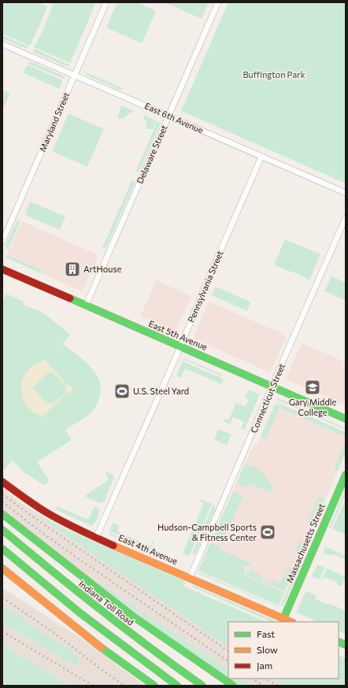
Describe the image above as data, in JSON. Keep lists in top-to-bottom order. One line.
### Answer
{"streets":{"main road":["East 5th Avenue","Massachusetts Street","East 4th Avenue","Indiana Toll Road"],"street":["East 6th Avenue","Maryland Street","Delaware Street","Pennsylvania Street","Connecticut Street"]},"crossings":[["East 6th Avenue","Maryland Street"],["East 6th Avenue","Delaware Street"],["East 6th Avenue","Pennsylvania Street"],["Delaware Street","East 5th Avenue"],["Pennsylvania Street","East 5th Avenue"],["Pennsylvania Street","East 4th Avenue"],["East 5th Avenue","Connecticut Street"],["Connecticut Street","East 4th Avenue"],["Massachusetts Street","East 4th Avenue"]],"parks":["Buffington Park"],"places":{"building":["ArtHouse"],"school or university":["Gary Middle College"],"sports":["U.S. Steel Yard","Hudson-Campbell Sports & Fitness Center"]},"legend":["Fast","Slow","Jam"]}
